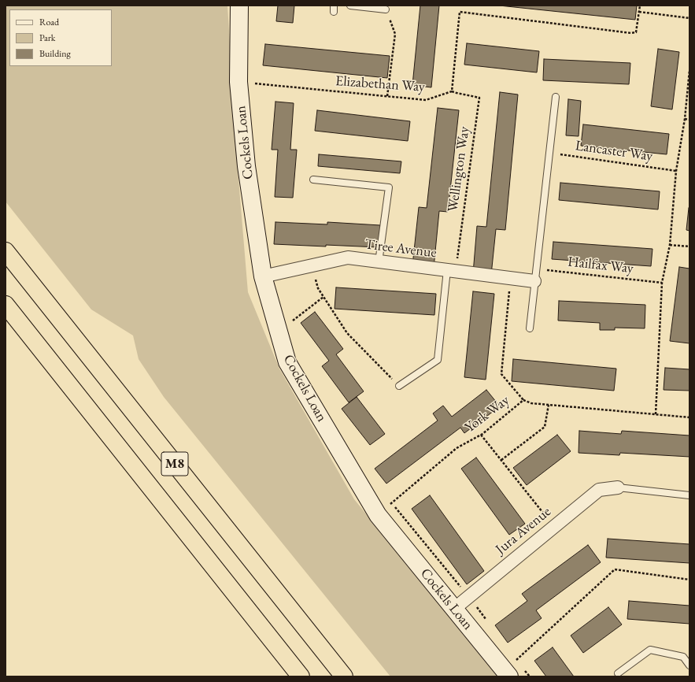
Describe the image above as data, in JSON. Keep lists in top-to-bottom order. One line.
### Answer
{"streets":{"highway":["M8"],"street":["Cockels Loan","Tiree Avenue","Jura Avenue"],"path":["Elizabethan Way","Lancaster Way","Wellington Way","Hailfax Way","York Way"]},"crossings":[["Elizabethan Way","Cockels Loan"],["Elizabethan Way","Wellington Way"],["Cockels Loan","Tiree Avenue"],["Cockels Loan","York Way"],["Cockels Loan","Jura Avenue"],["Wellington Way","Tiree Avenue"]],"legend":["Road","Park","Building"]}
